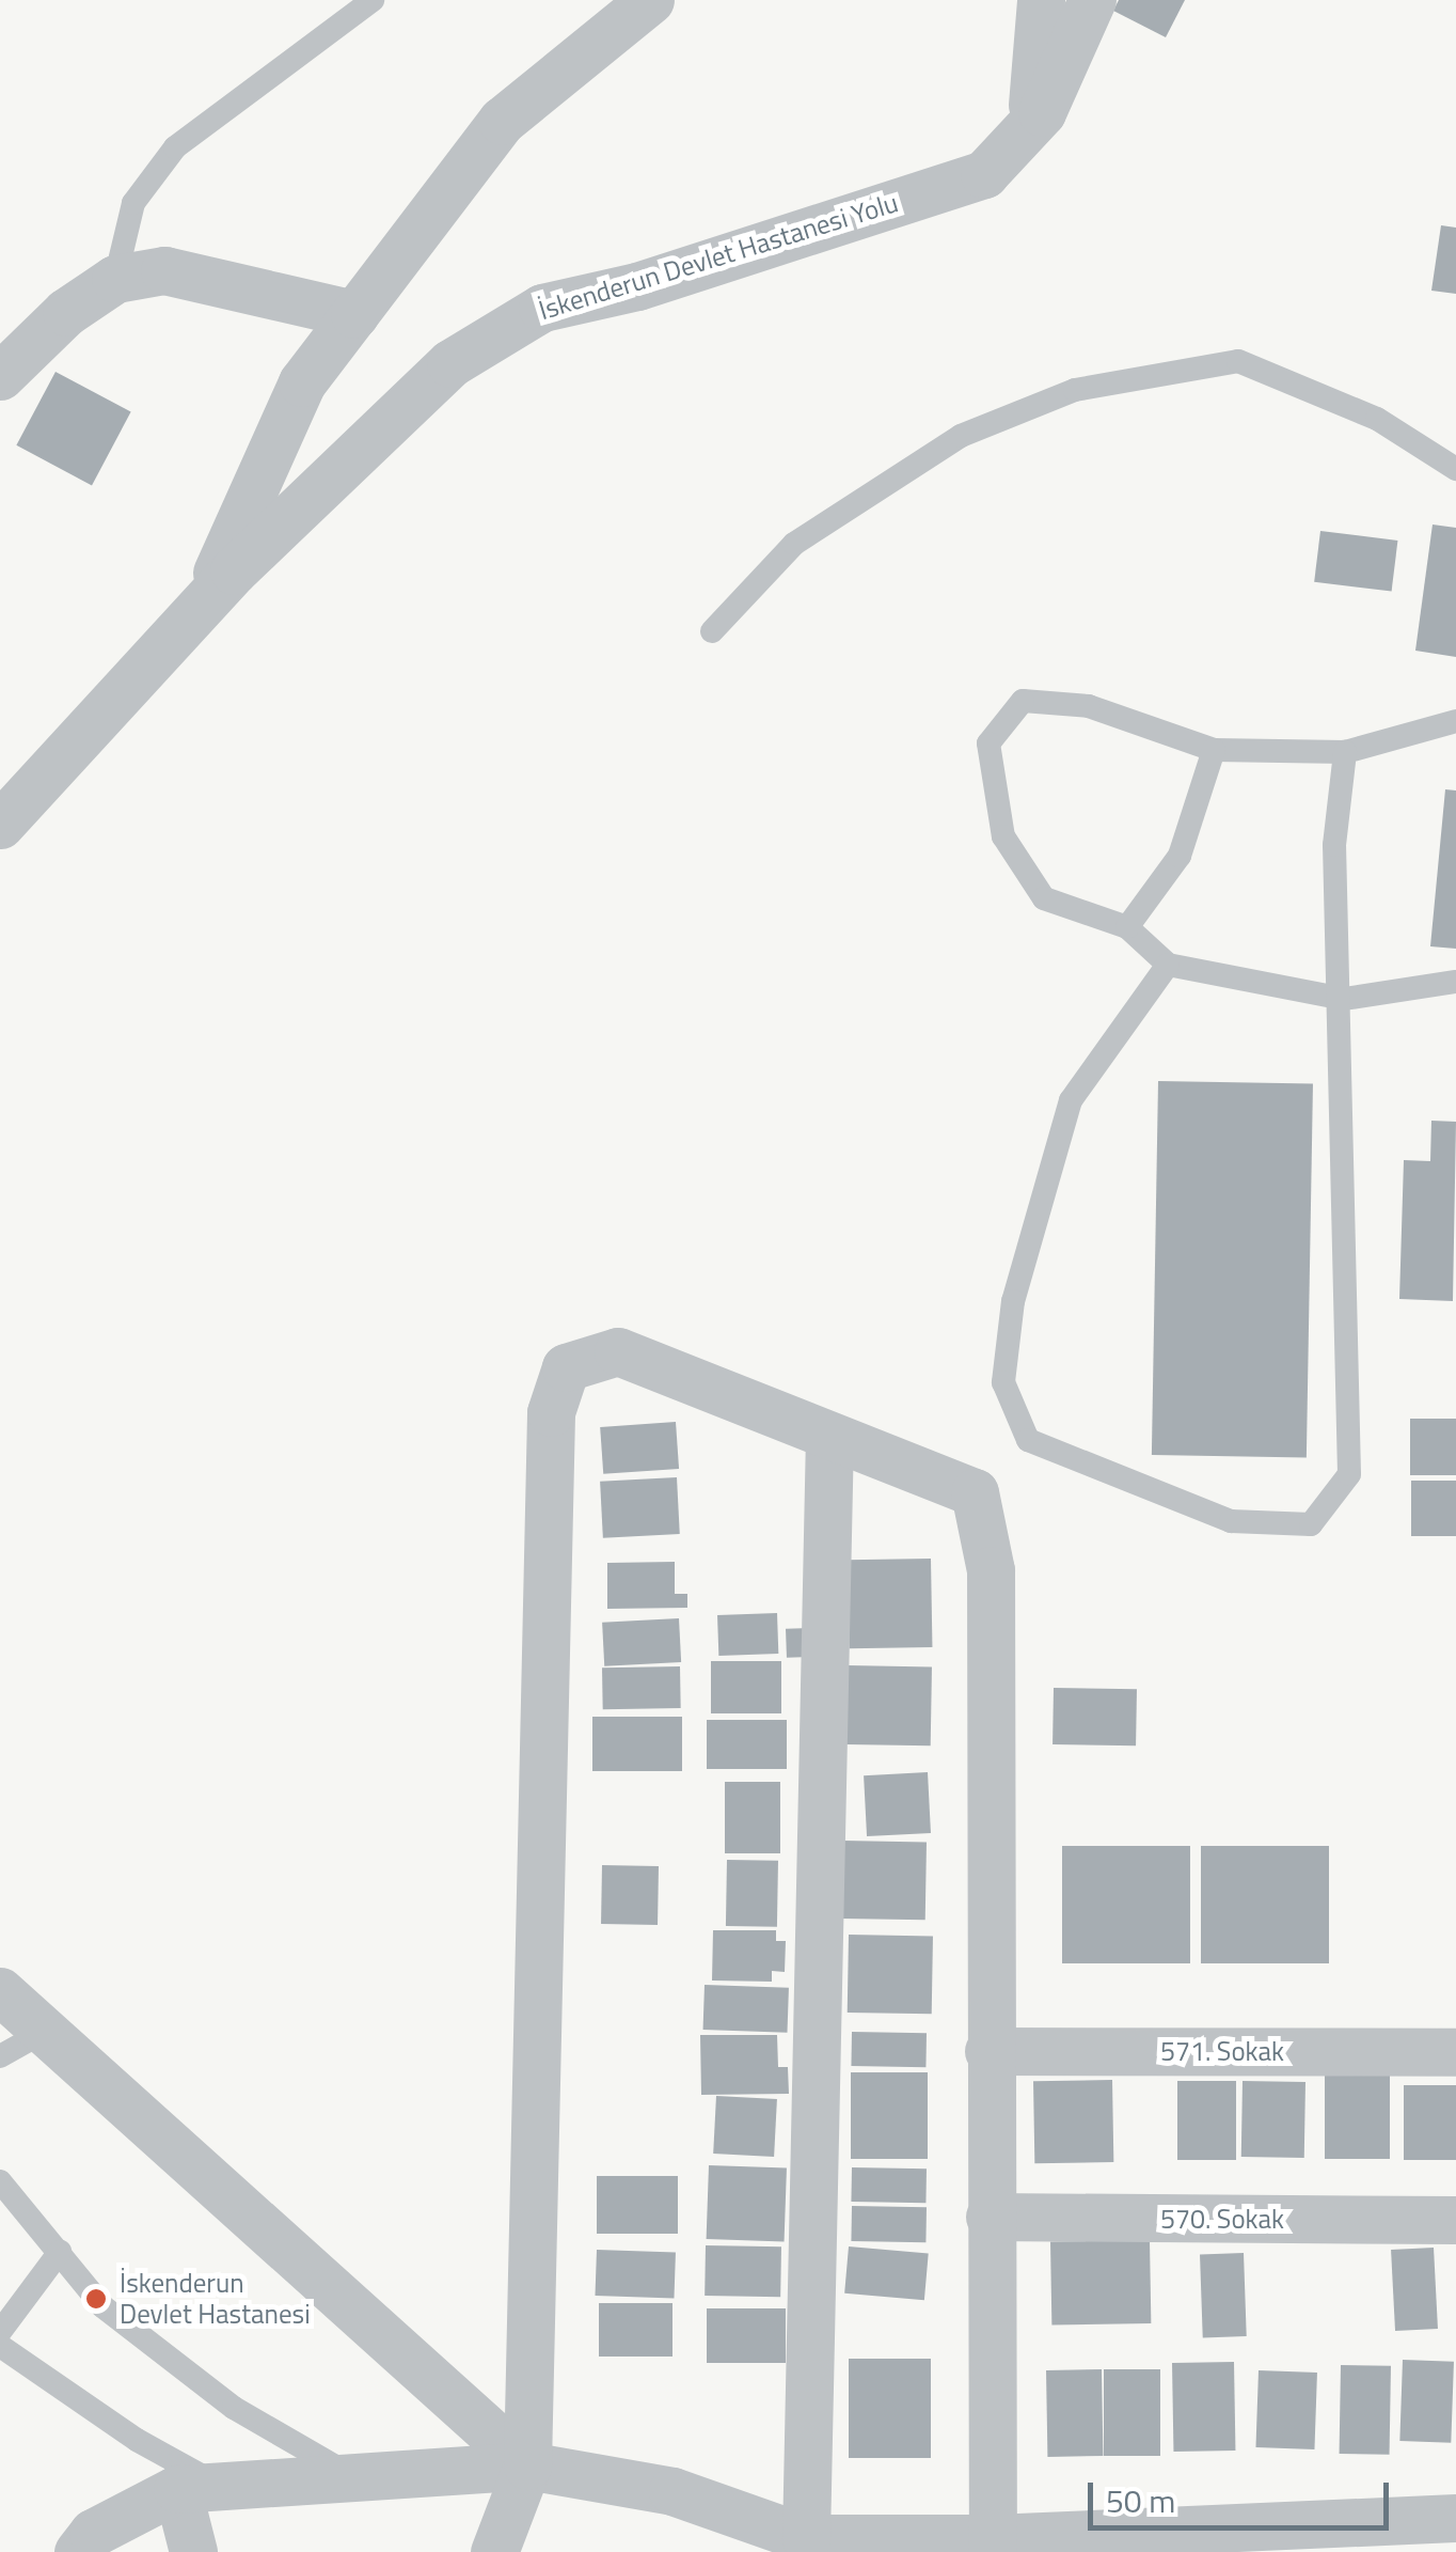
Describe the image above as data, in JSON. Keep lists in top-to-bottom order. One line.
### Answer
{"streets":{"street":["İskenderun Devlet Hastanesi Yolu","571. Sokak","570. Sokak"]},"places":["İskenderun Devlet Hastanesi"],"scale_bar":"50 m"}
